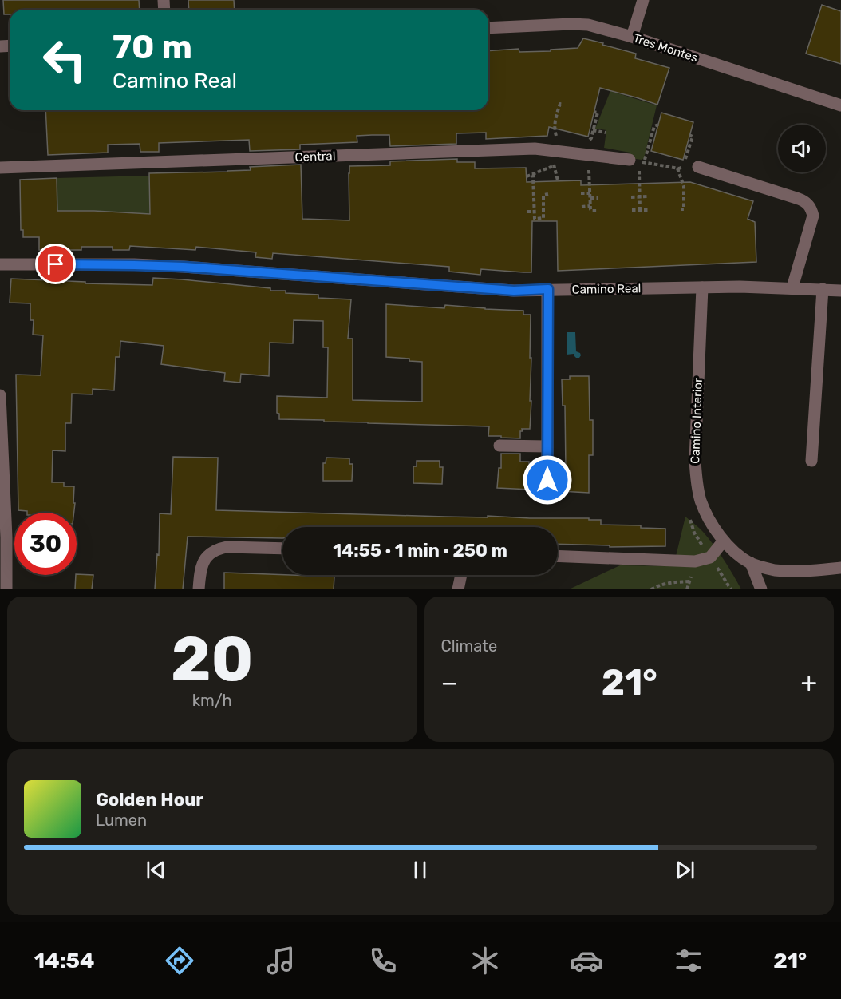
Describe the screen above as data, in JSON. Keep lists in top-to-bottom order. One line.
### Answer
{"streets":{"street":["Tres Montes","Central","Camino Real","Camino Interior"]},"crossings":[["Camino Real","Camino Interior"]],"page":{"turn":["70 m","Camino Real"],"limit":"30","trip":"14:55 · 1 min · 250 m","tile":[["20","km/h"],"Climate"],"heat":["−","21°","+"],"song":["Golden Hour","Lumen"],"tabs":["14:54","21°"]}}
